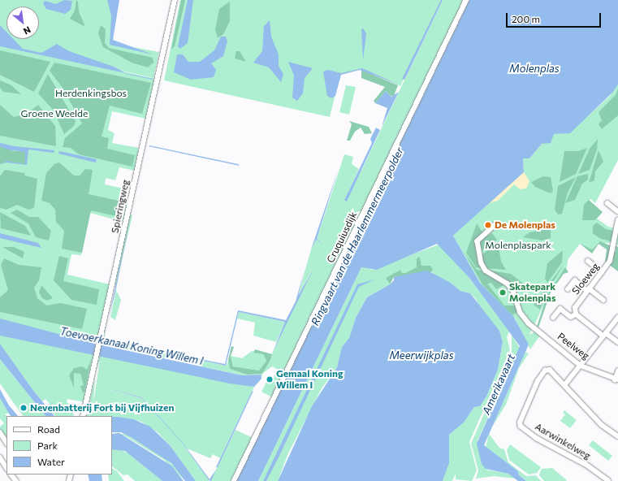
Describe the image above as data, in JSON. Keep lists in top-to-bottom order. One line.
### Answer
{"streets":{"street":["Spieringweg","Cruquiusdijk","Sloeweg","Peelweg","Aarwinkelweg"]},"water":["Molenplas","Ringvaart van de Haarlemmermeerpolder","Toevoerkanaal Koning Willem I","Meerwijkplas","Amerikavaart"],"parks":["Herdenkingsbos","Groene Weelde","Molenplaspark"],"places":["De Molenplas","Skatepark Molenplas","Gemaal Koning Willem I","Nevenbatterij Fort bij Vijfhuizen"],"legend":["Road","Park","Water"],"scale_bar":"200 m","north":"bottom right"}
